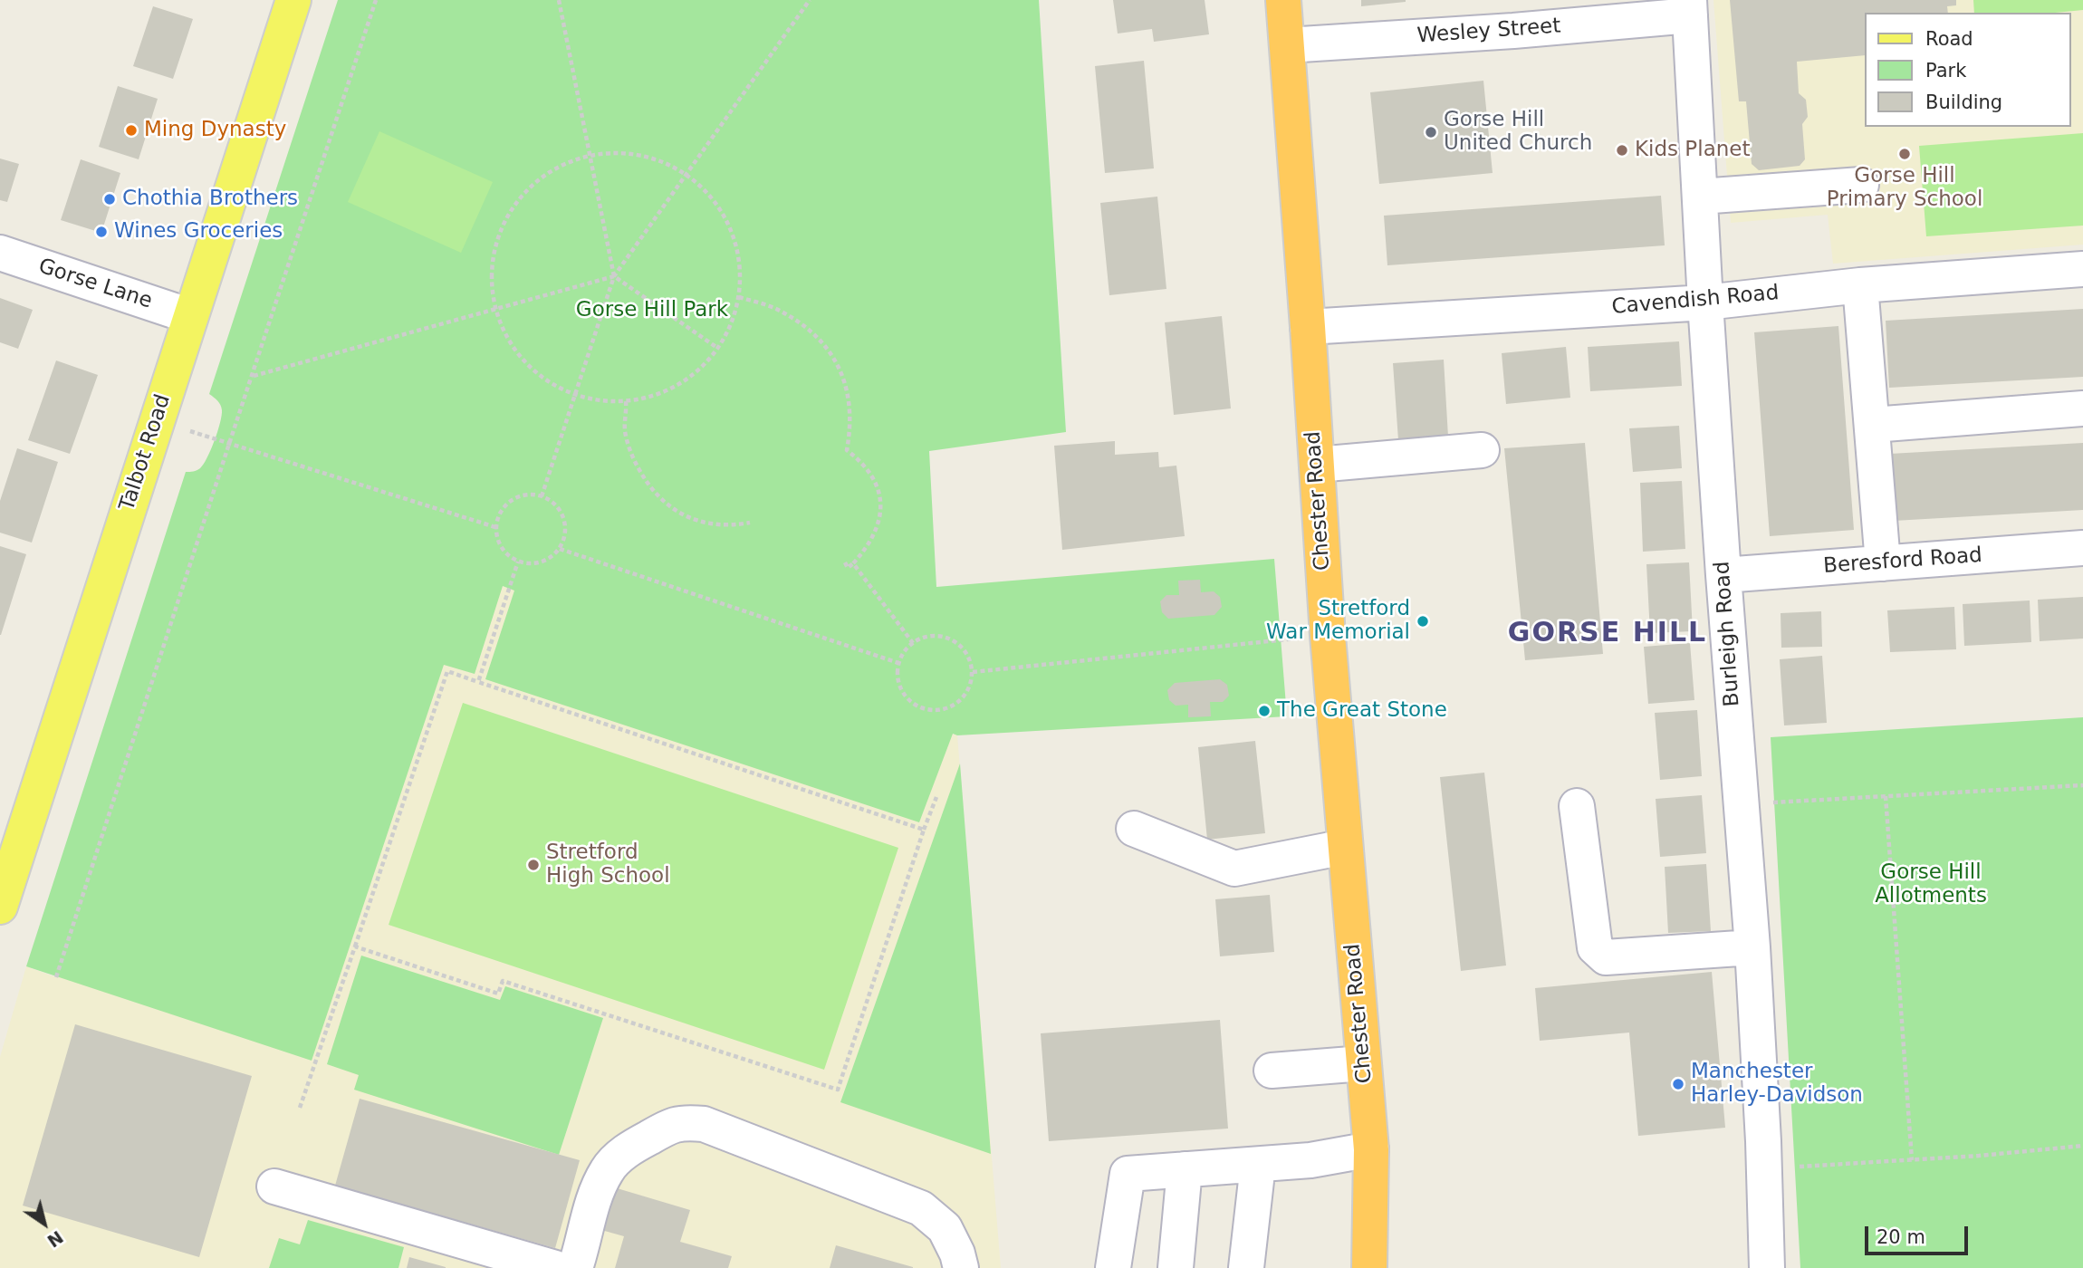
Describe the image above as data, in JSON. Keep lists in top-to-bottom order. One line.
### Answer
{"streets":{"highway":["Chester Road"],"main road":["Talbot Road"],"street":["Wesley Street","Gorse Lane","Cavendish Road","Beresford Road","Burleigh Road"]},"crossings":[["Wesley Street","Chester Road"],["Wesley Street","Burleigh Road"],["Gorse Lane","Talbot Road"],["Cavendish Road","Chester Road"],["Cavendish Road","Burleigh Road"],["Beresford Road","Burleigh Road"]],"districts":["GORSE HILL"],"parks":["Gorse Hill Park","Gorse Hill Allotments"],"places":["Ming Dynasty","Gorse Hill United Church","Kids Planet","Gorse Hill Primary School","Chothia Brothers","Wines Groceries","Stretford War Memorial","The Great Stone","Stretford High School","Manchester Harley-Davidson"],"legend":["Road","Park","Building"],"scale_bar":"20 m","north":"bottom right"}
